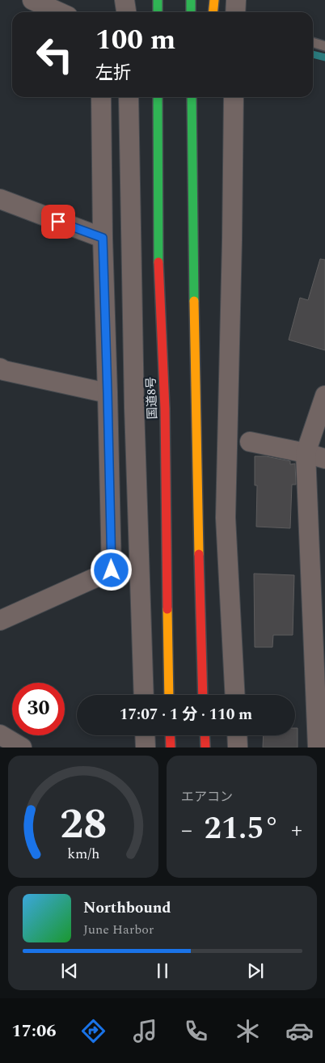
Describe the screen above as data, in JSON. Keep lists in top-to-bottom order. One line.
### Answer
{"streets":{"highway":["国道8号"]},"page":{"turn":["100 m","左折"],"limit":"30","trip":"17:07 · 1 分 · 110 m","tile":"エアコン","heat":["−","21.5°","+"],"song":["Northbound","June Harbor"],"tabs":"17:06","gauge":["28","km/h"]}}
